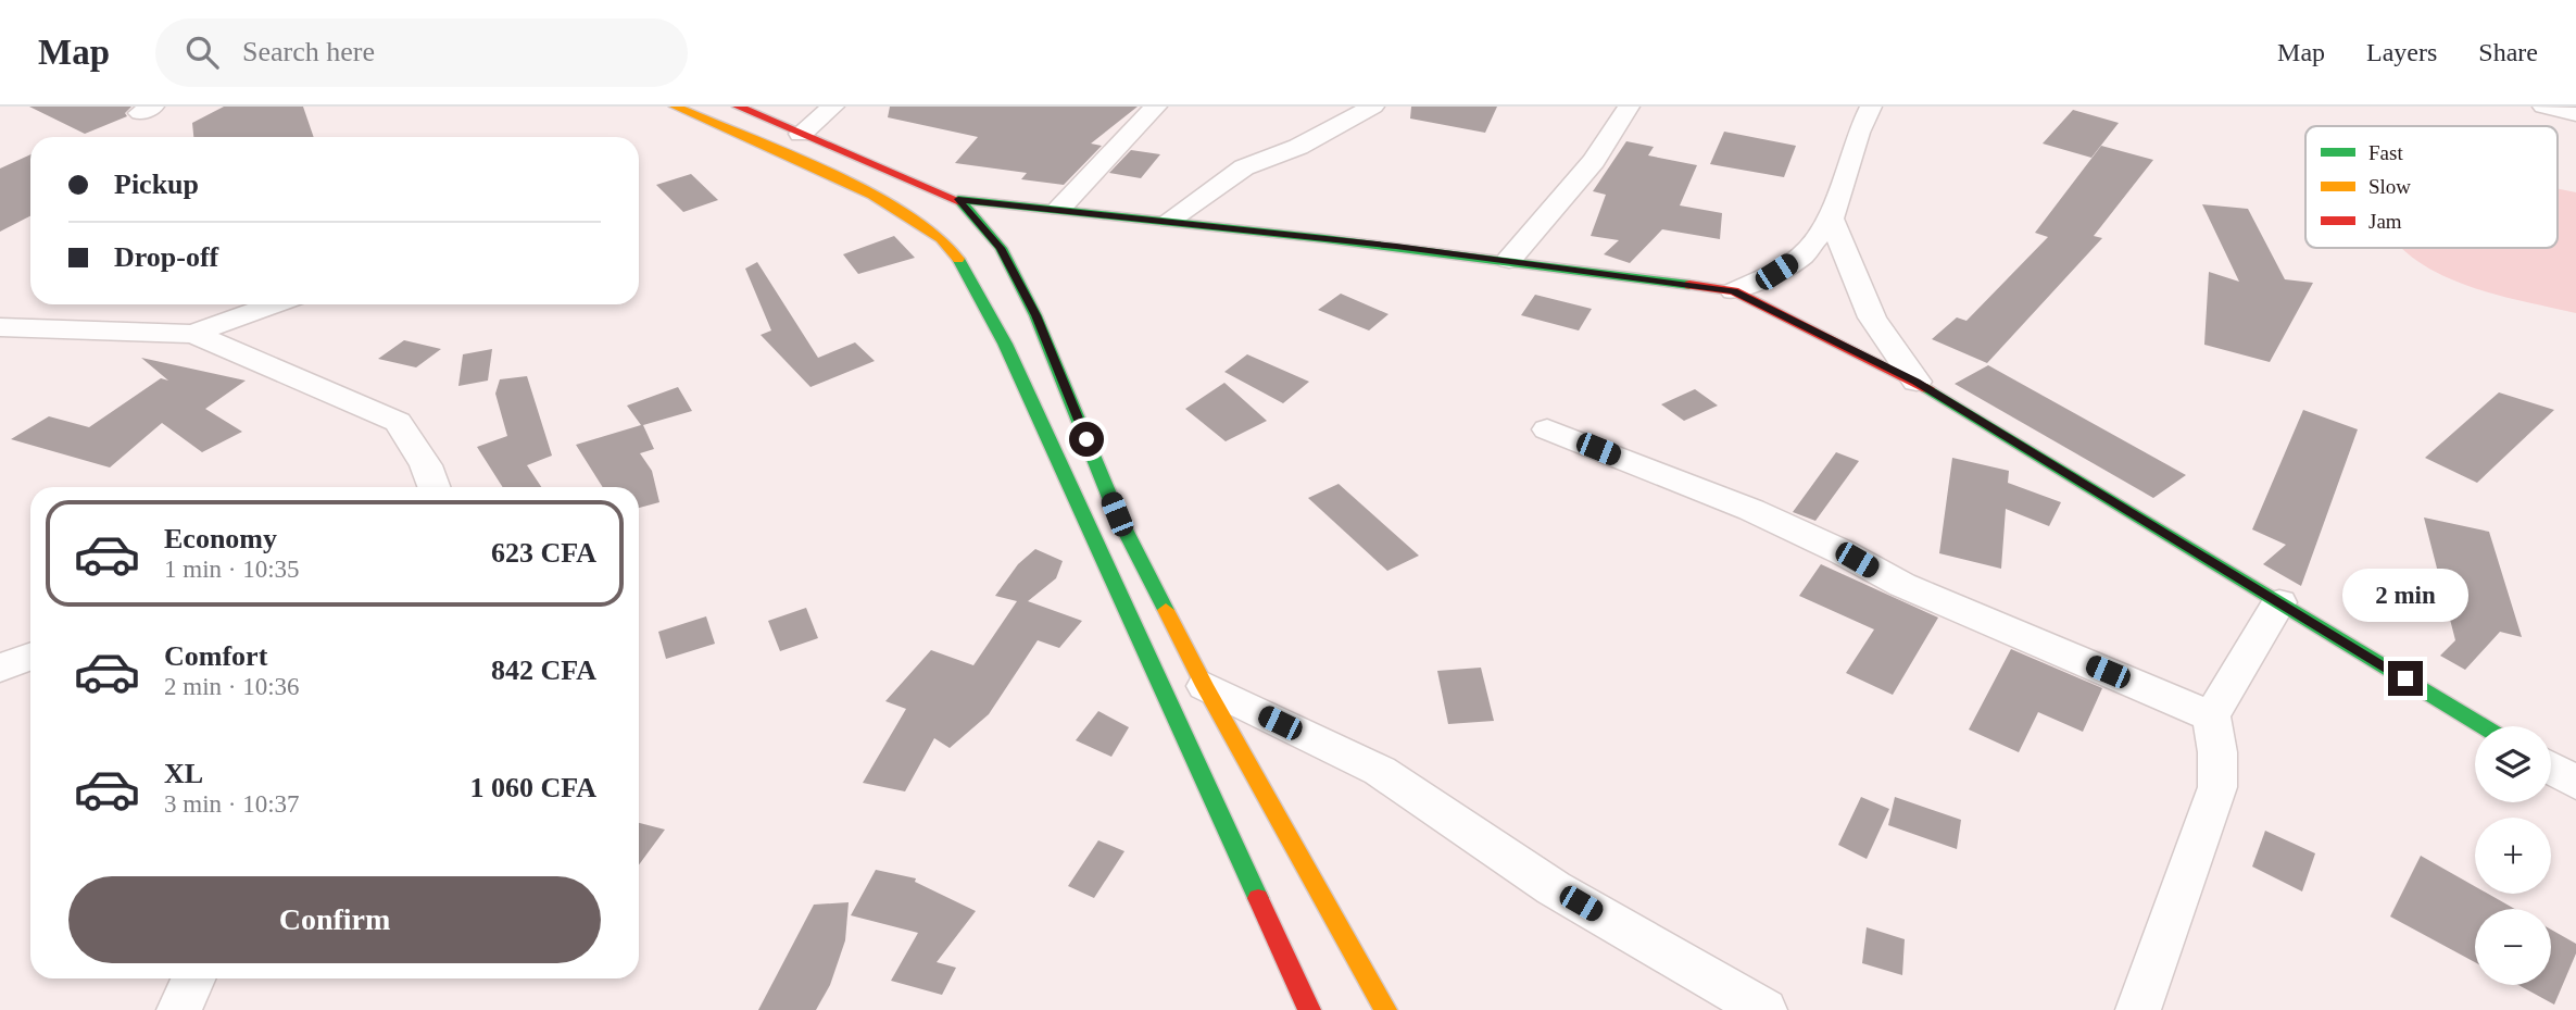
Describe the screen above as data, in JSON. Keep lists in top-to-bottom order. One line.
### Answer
{"legend":["Fast","Slow","Jam"],"page":{"header":"Map","search":"Search here","nav":["Map","Layers","Share"],"banner":["Pickup","Drop-off"],"list":[{"name":"Economy","note":"1 min · 10:35","value":"623 CFA"},{"name":"Comfort","note":"2 min · 10:36","value":"842 CFA"},{"name":"XL","note":"3 min · 10:37","value":"1 060 CFA"}],"bubble":"2 min","map_buttons":["+","−"],"buttons":"Confirm"}}
